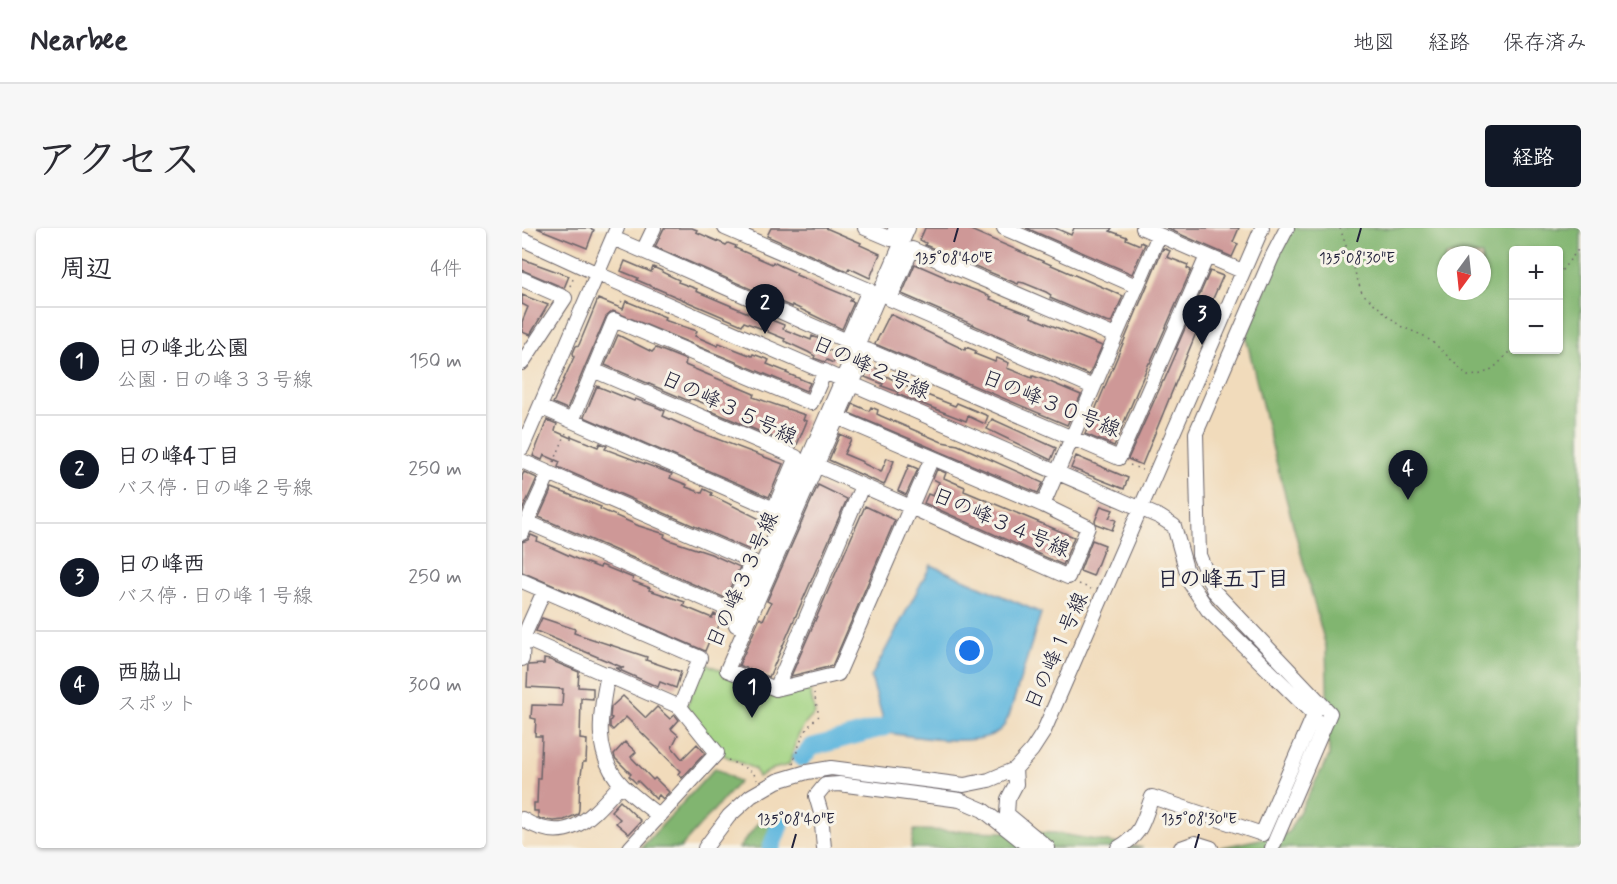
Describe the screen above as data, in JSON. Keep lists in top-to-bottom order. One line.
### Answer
{"streets":{"street":["日の峰２号線","日の峰３０号線","日の峰３５号線","日の峰３４号線","日の峰３３号線","日の峰１号線"]},"crossings":[["日の峰２号線","日の峰３０号線"],["日の峰２号線","日の峰３３号線"],["日の峰２号線","日の峰１号線"],["日の峰３０号線","日の峰３３号線"],["日の峰３４号線","日の峰３３号線"]],"districts":["日の峰五丁目"],"north":"bottom","page":{"header":"Nearbee","nav":["地図","経路","保存済み"],"title":"アクセス","buttons":"経路","heading":["周辺","4件"],"map_buttons":["+","−"],"pins":["2","3","4","1"],"list":[{"mark":"1","name":"日の峰北公園","note":"公園 · 日の峰３３号線","value":"150 m"},{"mark":"2","name":"日の峰4丁目","note":"バス停 · 日の峰２号線","value":"250 m"},{"mark":"3","name":"日の峰西","note":"バス停 · 日の峰１号線","value":"250 m"},{"mark":"4","name":"西脇山","note":"スポット","value":"300 m"}]},"coordinates":["135°08'40\"E","135°08'30\"E"]}
